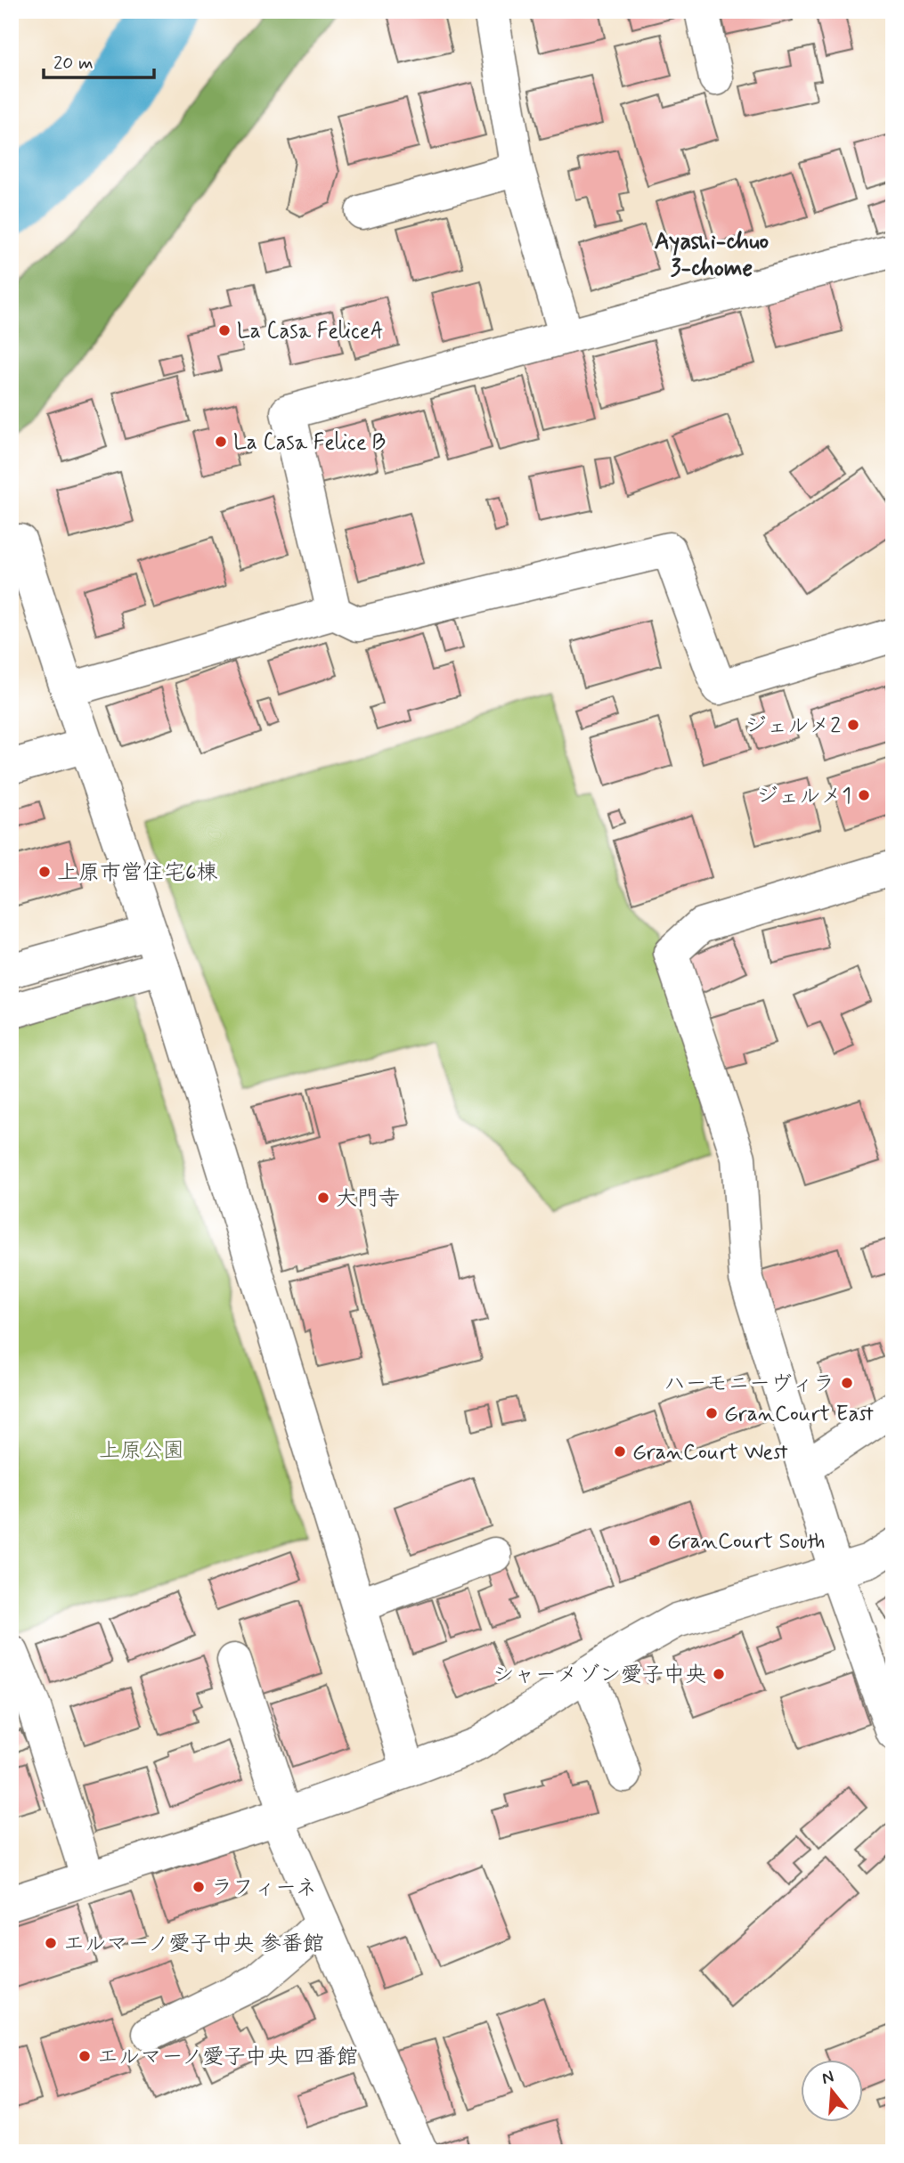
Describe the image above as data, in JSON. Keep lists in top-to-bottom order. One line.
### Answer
{"districts":["Ayashi-chuo 3-chome"],"parks":["上原公園"],"places":["La Casa FeliceA","La Casa Felice B","ジェルメ2","ジェルメ1","上原市営住宅6棟","大門寺","ハーモニーヴィラ","GranCourt East","GranCourt West","GranCourt South","シャーメゾン愛子中央","ラフィーネ","エルマーノ愛子中央 参番館","エルマーノ愛子中央 四番館"],"scale_bar":"20 m","north":"top"}
